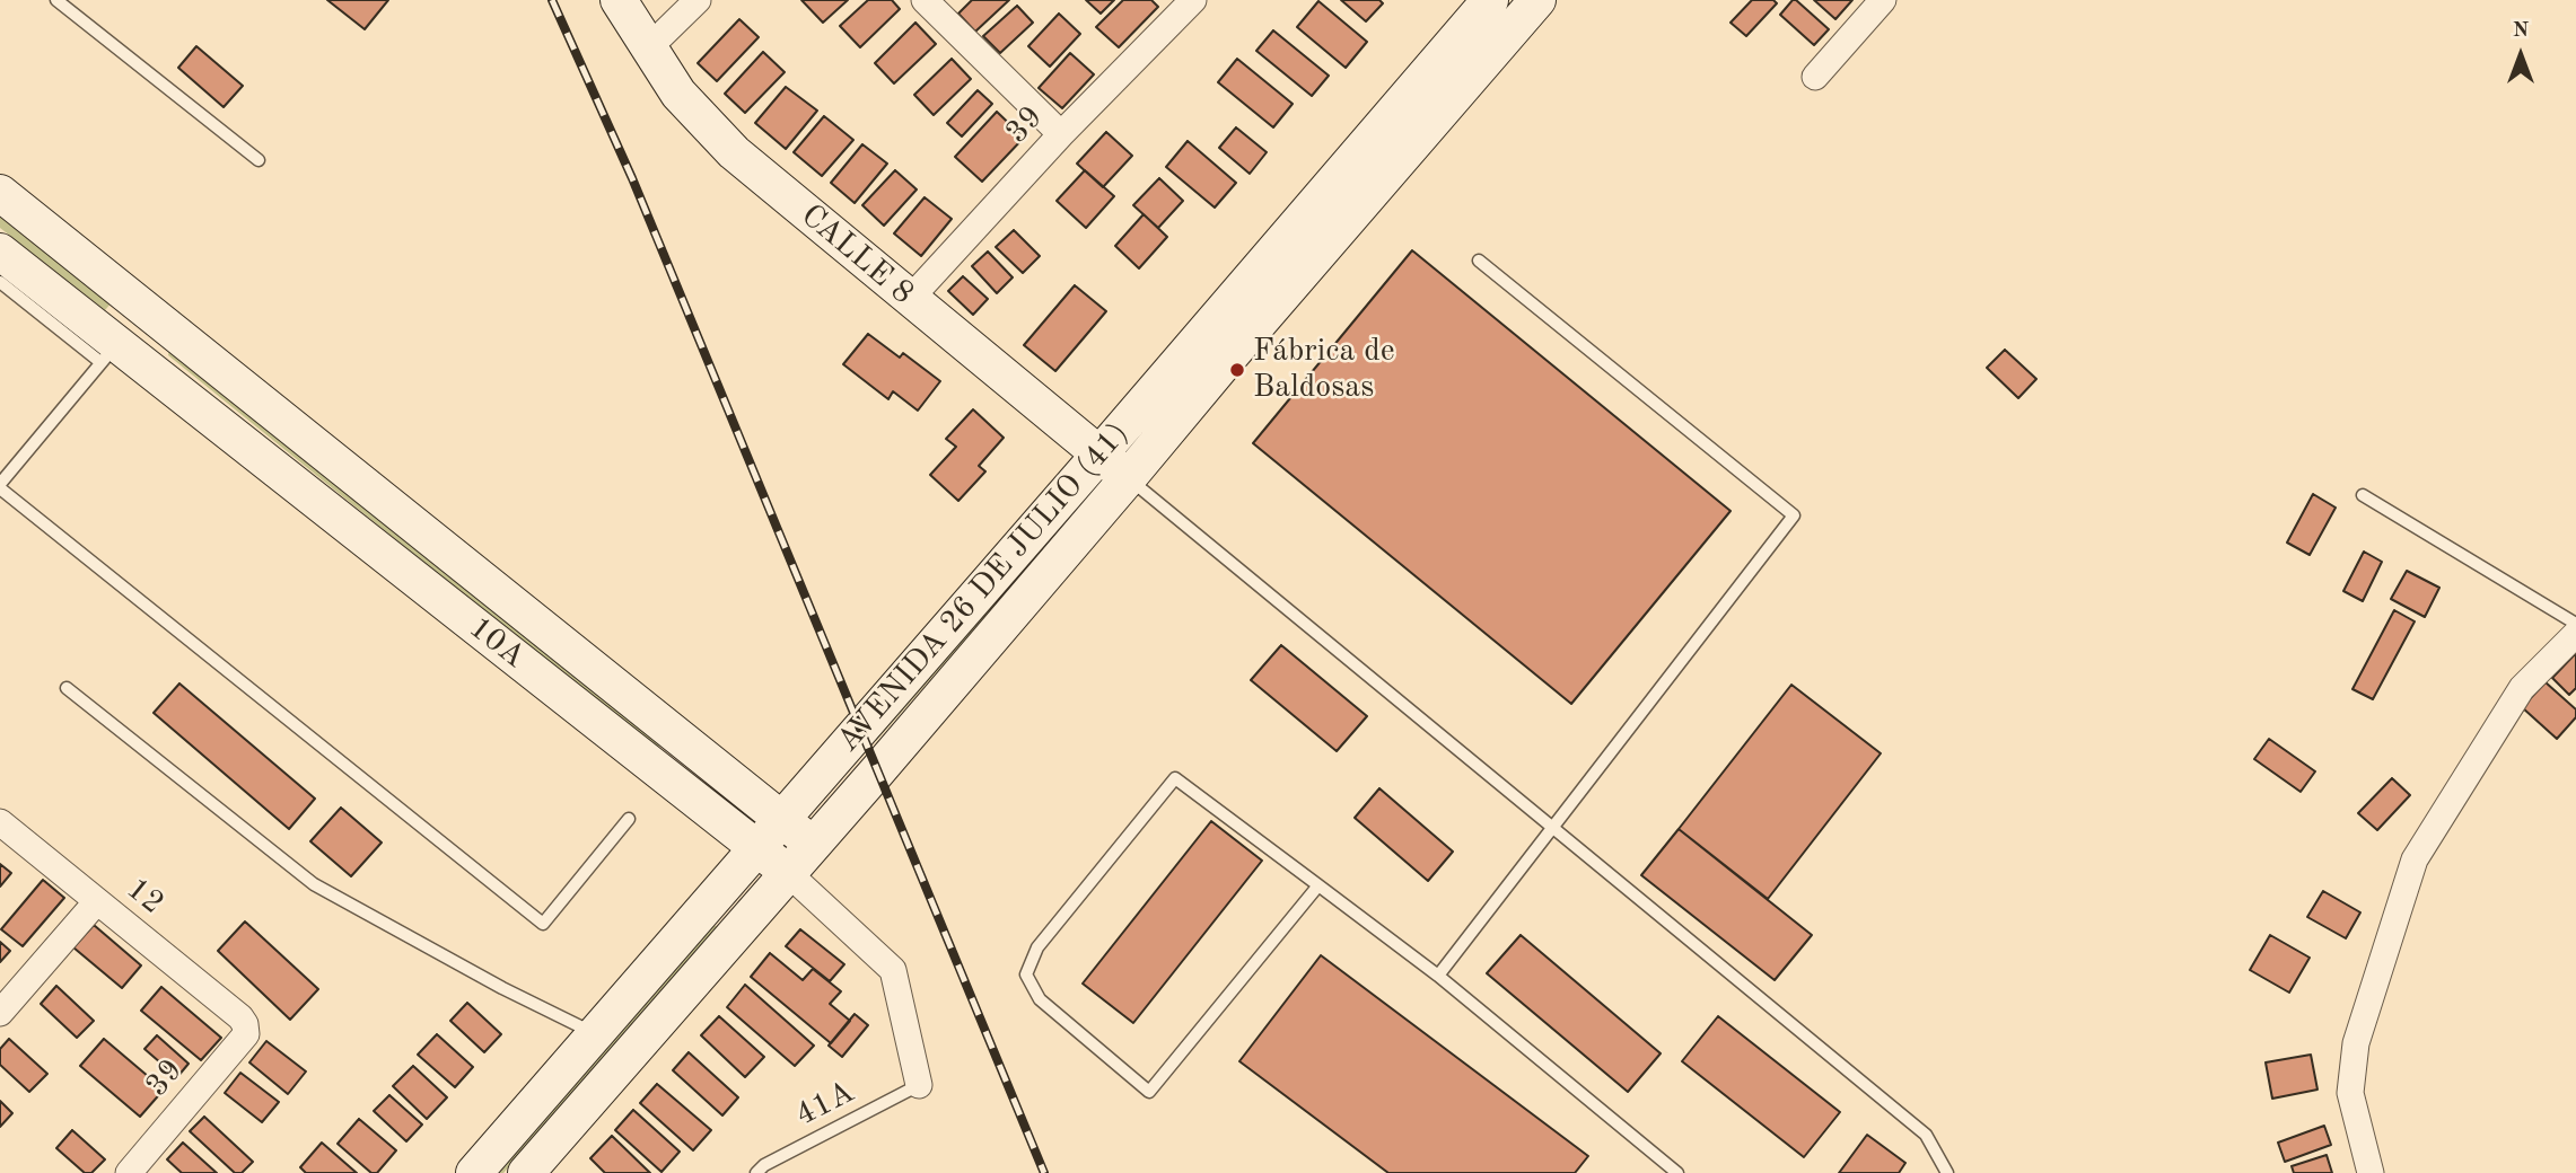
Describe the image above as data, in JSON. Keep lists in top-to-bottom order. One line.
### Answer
{"streets":{"main road":["CALLE 8","AVENIDA 26 DE JULIO (41)","10A"],"street":["39","12"],"lane":["41A"]},"crossings":[["39","CALLE 8"],["39","12"],["CALLE 8","AVENIDA 26 DE JULIO (41)"],["AVENIDA 26 DE JULIO (41)","10A"],["10A","41A"]],"places":["Fábrica de Baldosas"],"north":"top"}
